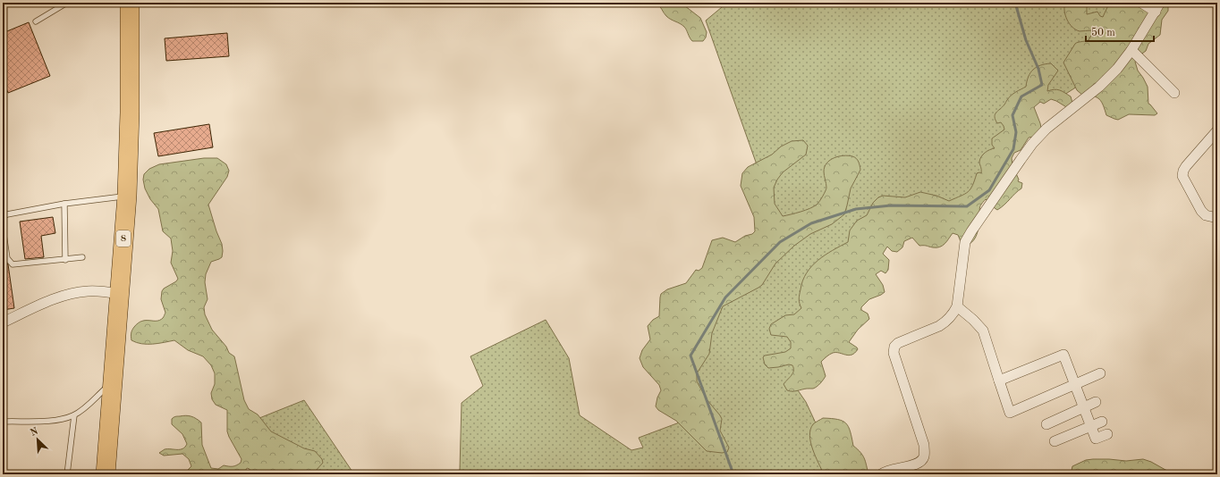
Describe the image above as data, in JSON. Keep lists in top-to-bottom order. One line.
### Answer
{"streets":{"highway":["8"]},"scale_bar":"50 m","north":"top left"}
